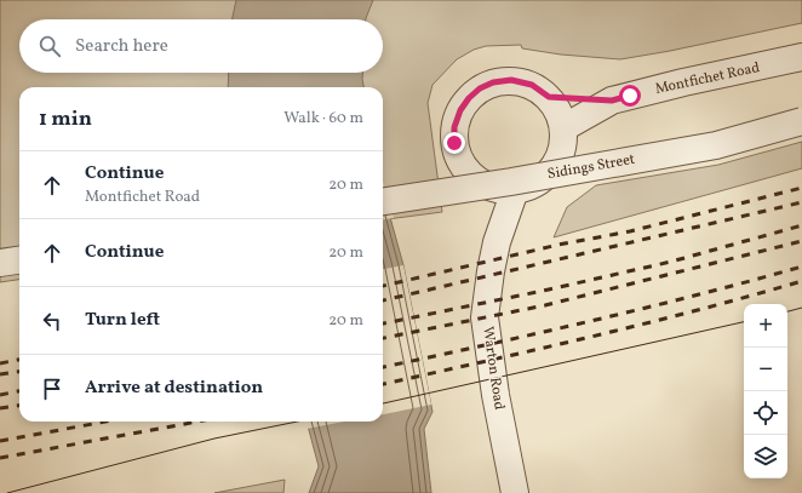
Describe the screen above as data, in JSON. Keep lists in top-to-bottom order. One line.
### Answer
{"streets":{"street":["Montfichet Road","Sidings Street","Warton Road"]},"crossings":[["Montfichet Road","Warton Road"]],"page":{"search":"Search here","heading":["1 min","Walk · 60 m"],"list":[["Continue","Montfichet Road","20 m"],["Continue","20 m"],["Turn left","20 m"],"Arrive at destination"],"map_buttons":["+","−"]}}
